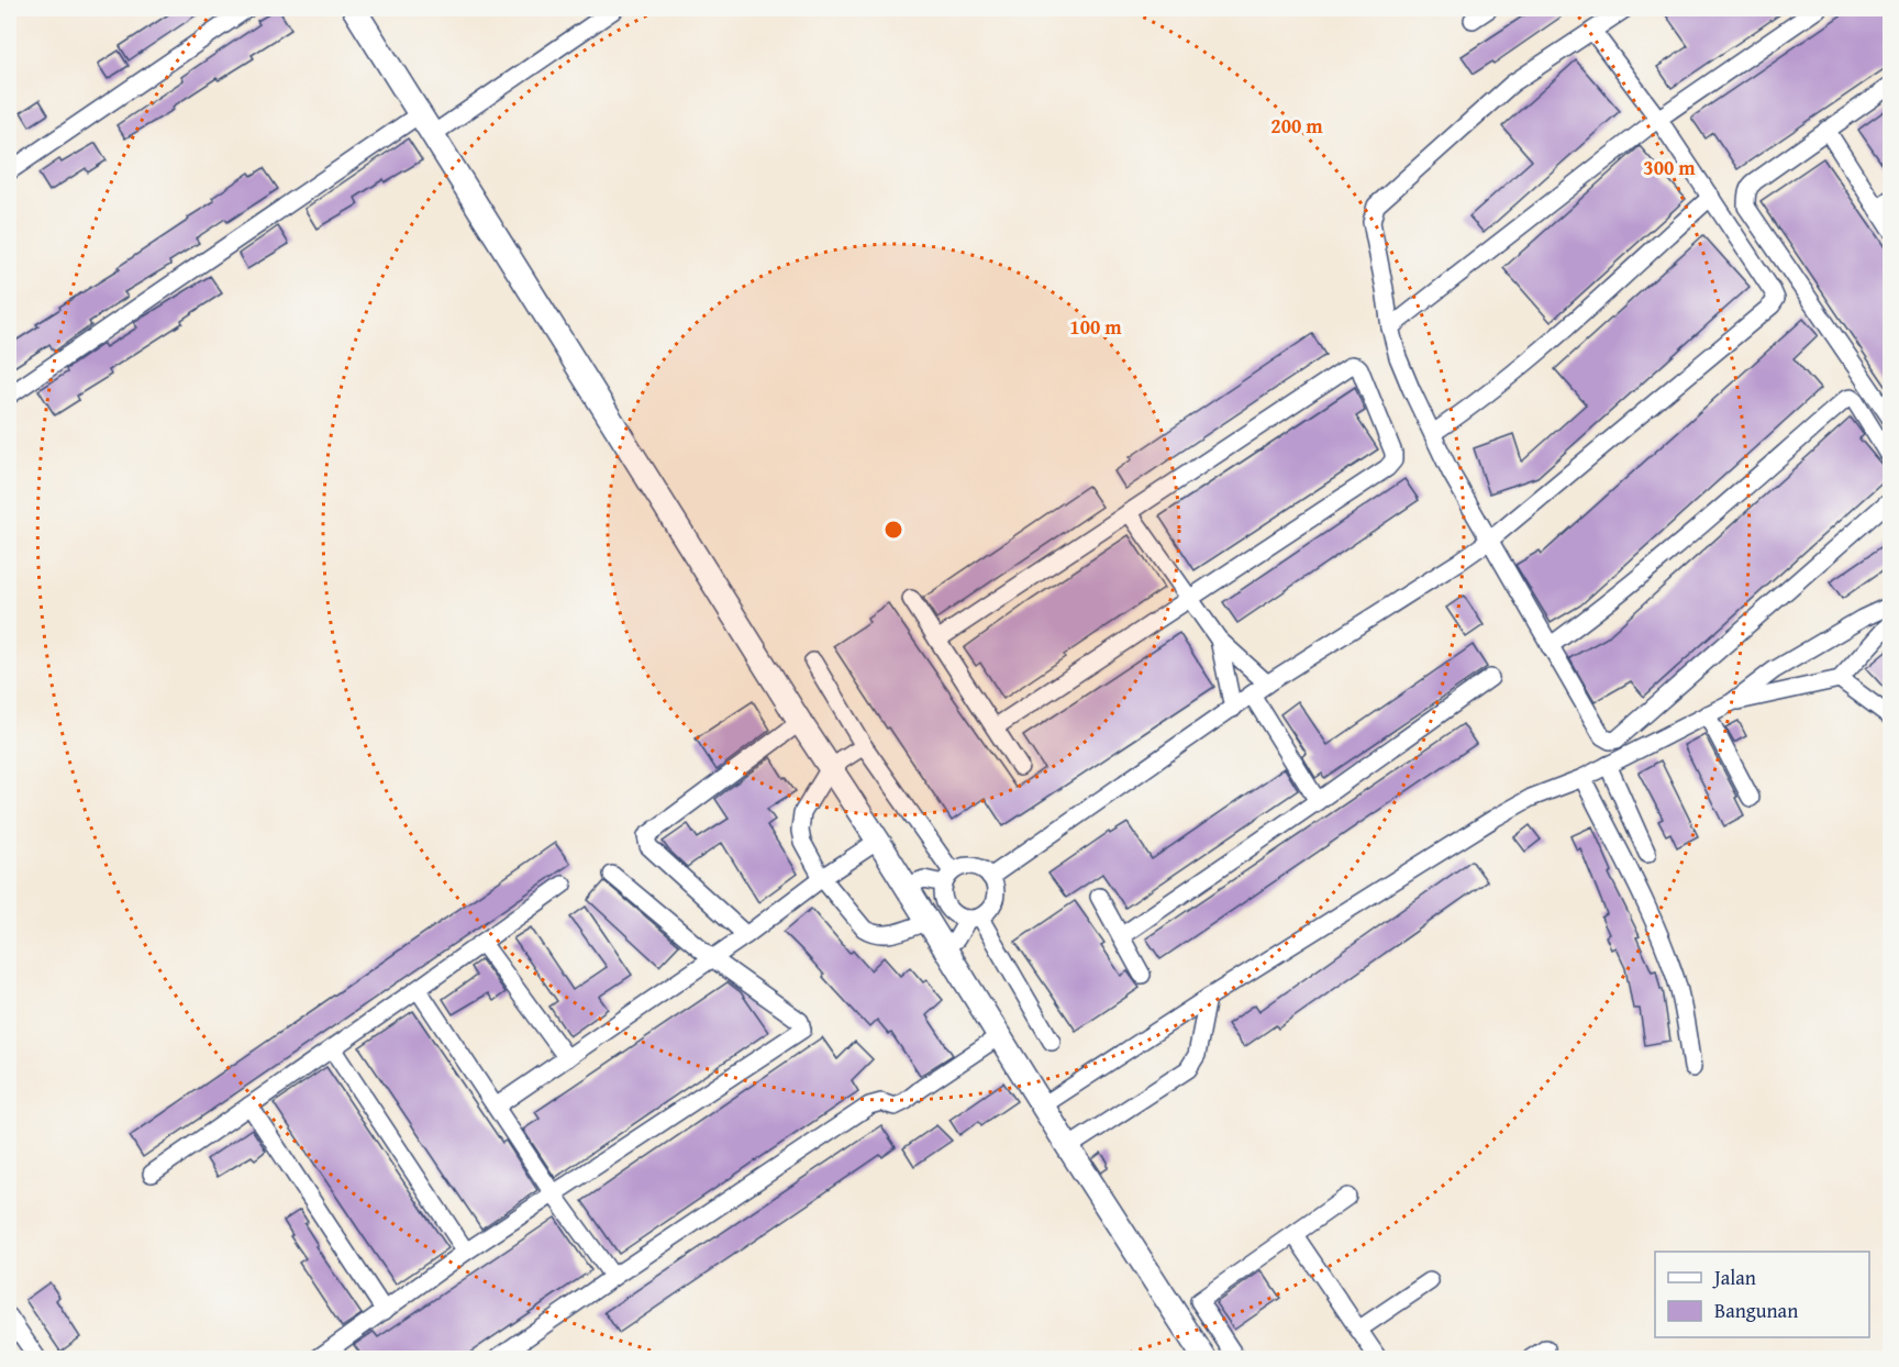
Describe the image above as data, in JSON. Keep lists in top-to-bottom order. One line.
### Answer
{"legend":["Jalan","Bangunan"],"rings":["200 m","300 m","100 m"]}
